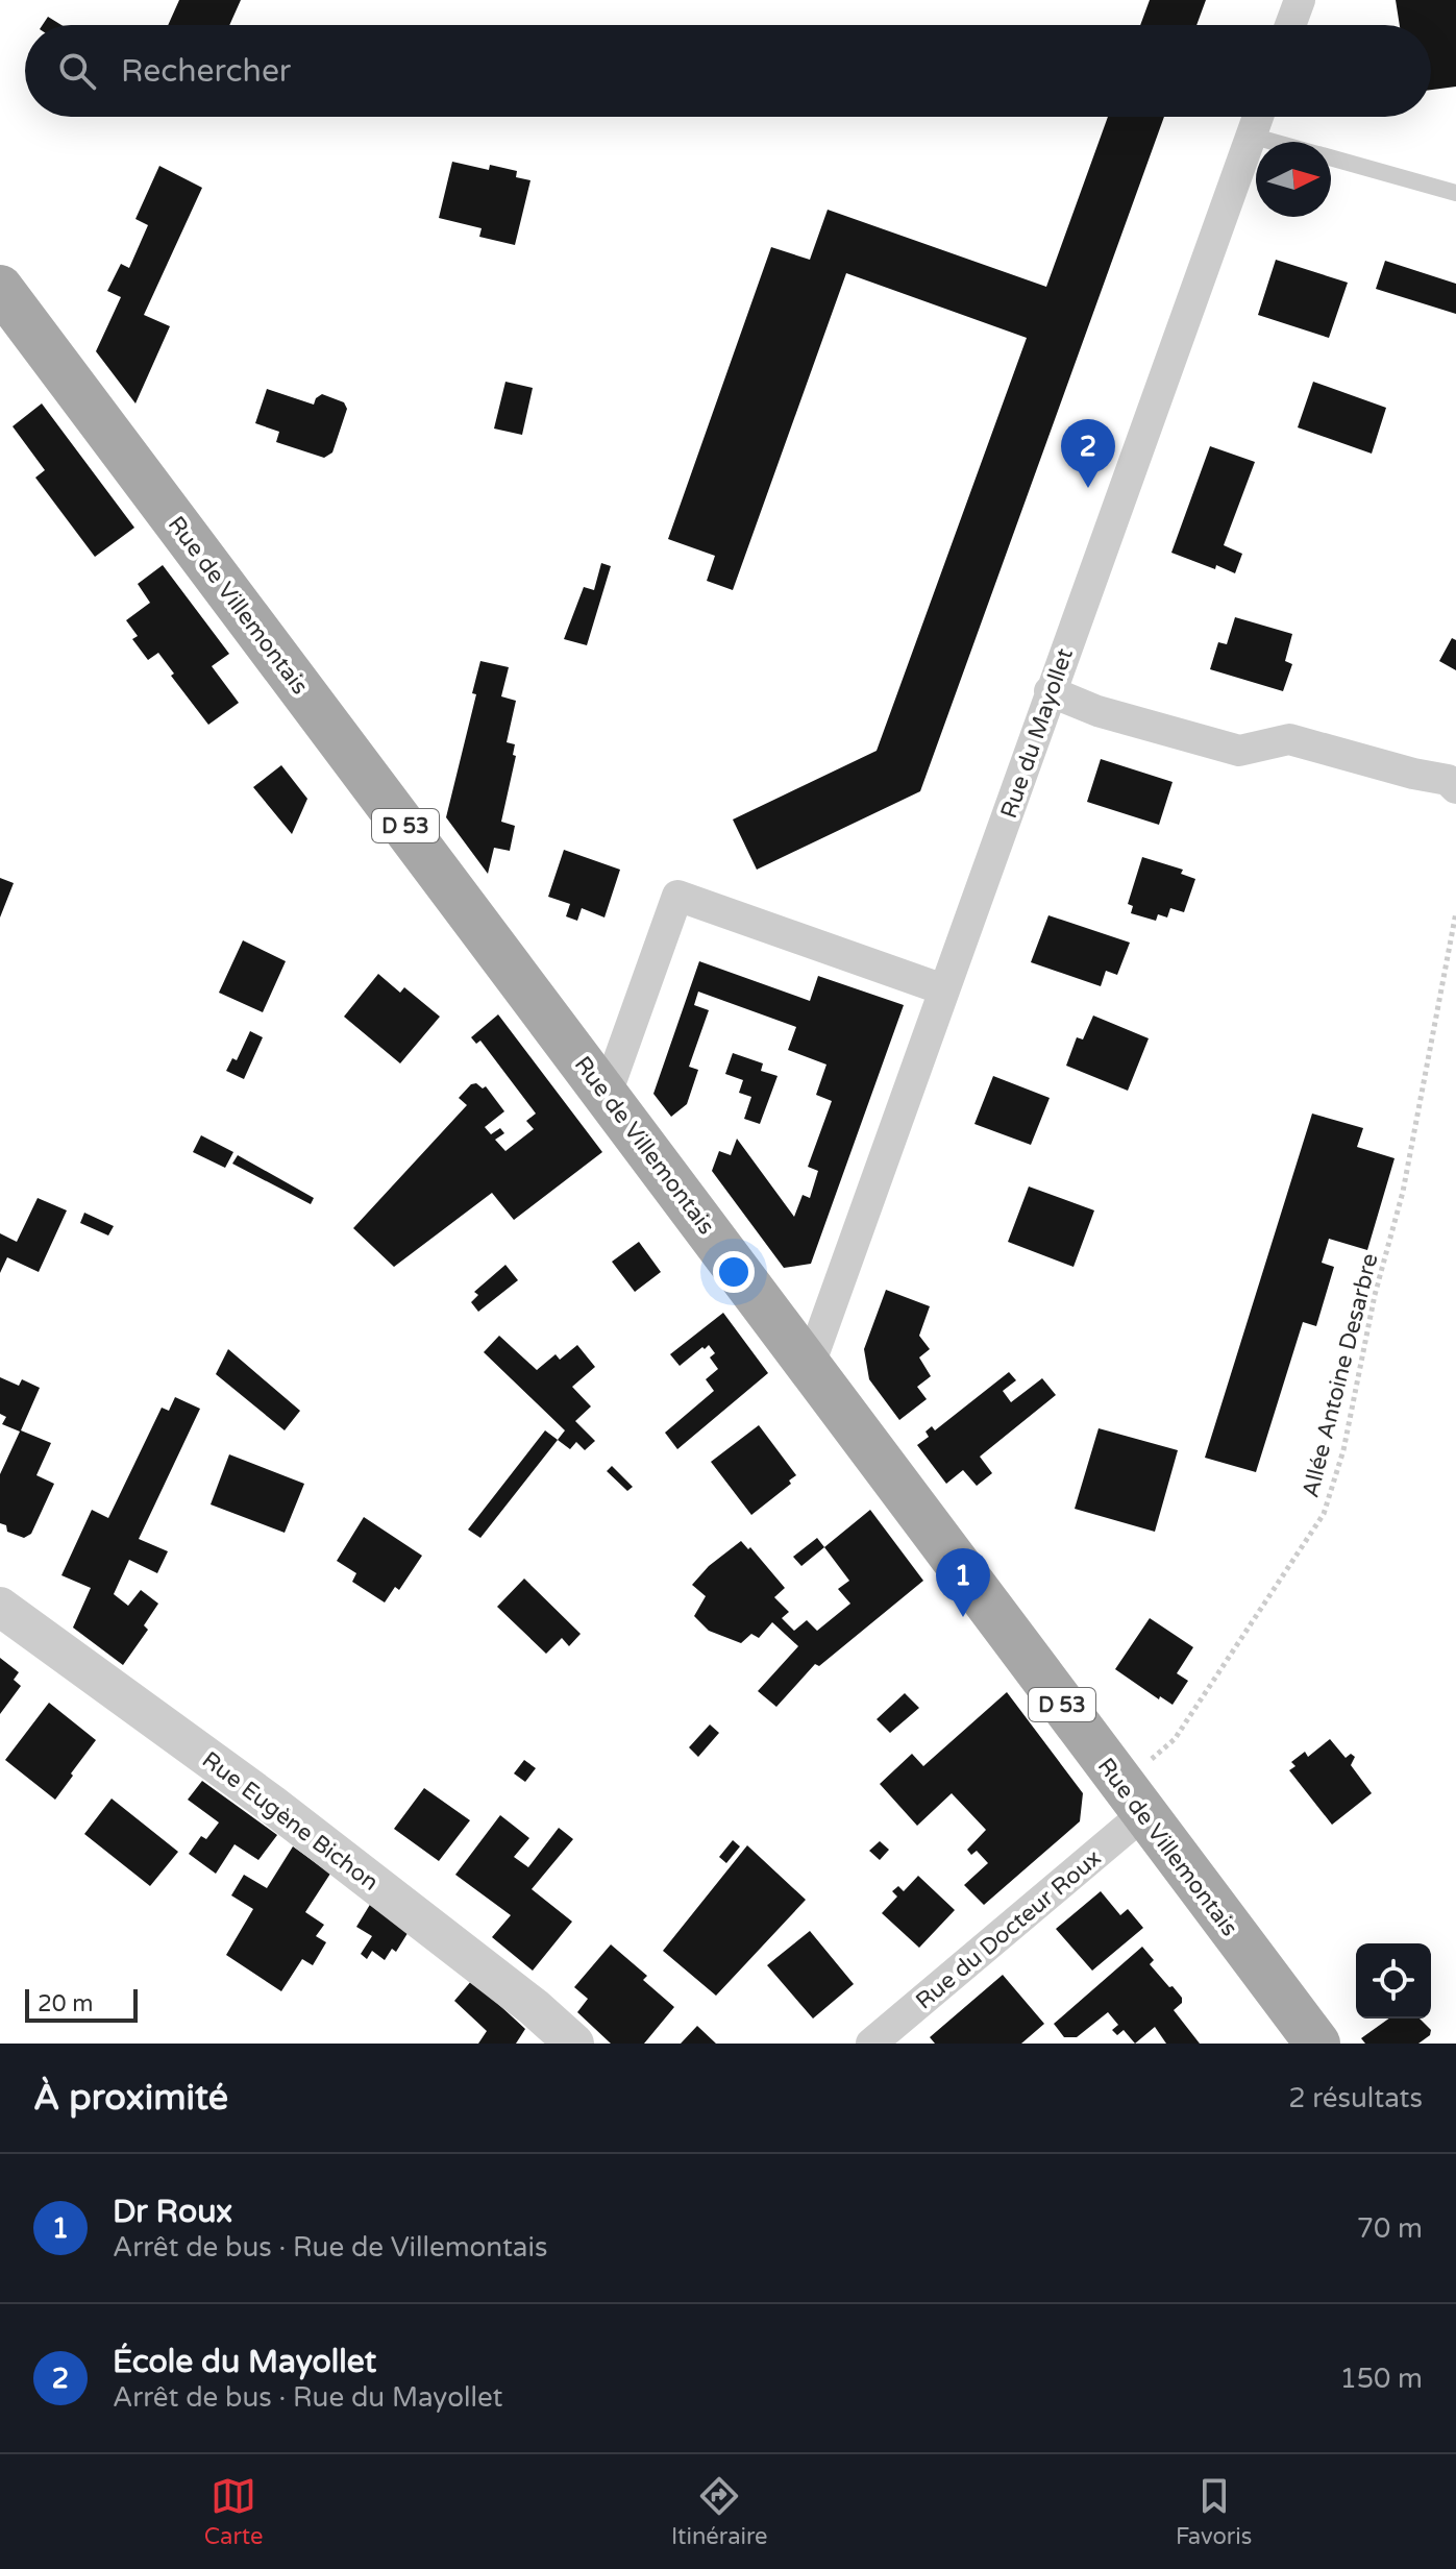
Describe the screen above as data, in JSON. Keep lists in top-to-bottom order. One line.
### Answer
{"streets":{"main road":["Rue de Villemontais","D 53"],"street":["Rue du Mayollet","Rue Eugène Bichon","Rue du Docteur Roux"],"path":["Allée Antoine Desarbre"]},"crossings":[["Rue de Villemontais","Rue du Mayollet"],["Rue de Villemontais","Allée Antoine Desarbre"],["Rue de Villemontais","Rue du Docteur Roux"],["Allée Antoine Desarbre","Rue du Docteur Roux"]],"scale_bar":"20 m","north":"right","page":{"search":"Rechercher","pins":["2","1"],"scale":"20 m","heading":["À proximité","2 résultats"],"list":[{"mark":"1","name":"Dr Roux","note":"Arrêt de bus · Rue de Villemontais","value":"70 m"},{"mark":"2","name":"École du Mayollet","note":"Arrêt de bus · Rue du Mayollet","value":"150 m"}],"nav":["Carte","Itinéraire","Favoris"]}}
